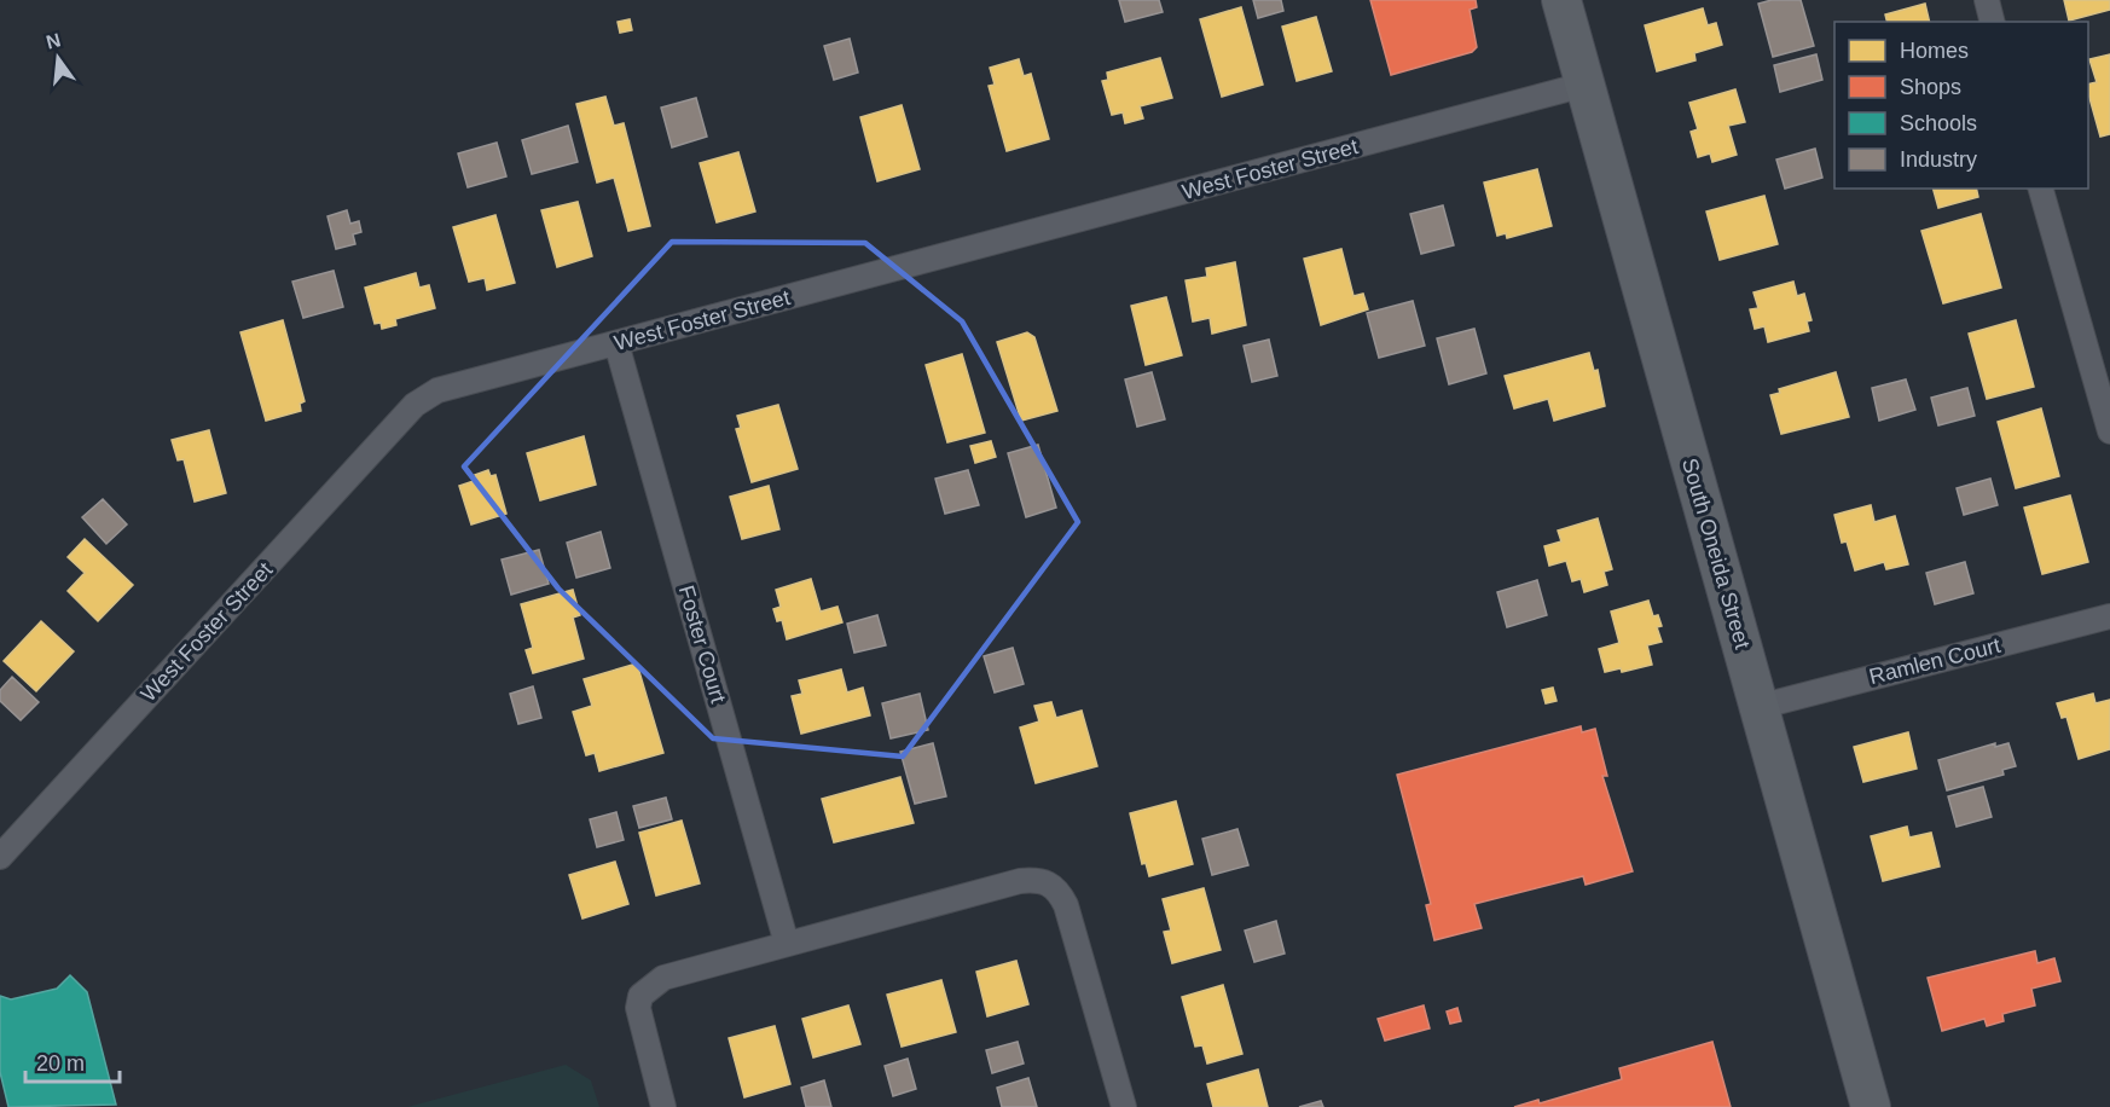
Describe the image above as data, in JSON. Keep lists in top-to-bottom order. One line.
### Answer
{"streets":{"main road":["South Oneida Street"],"street":["West Foster Street","Foster Court","Ramlen Court"]},"crossings":[["West Foster Street","South Oneida Street"],["West Foster Street","Foster Court"],["South Oneida Street","Ramlen Court"]],"legend":["Homes","Shops","Schools","Industry"],"scale_bar":"20 m","north":"top"}
